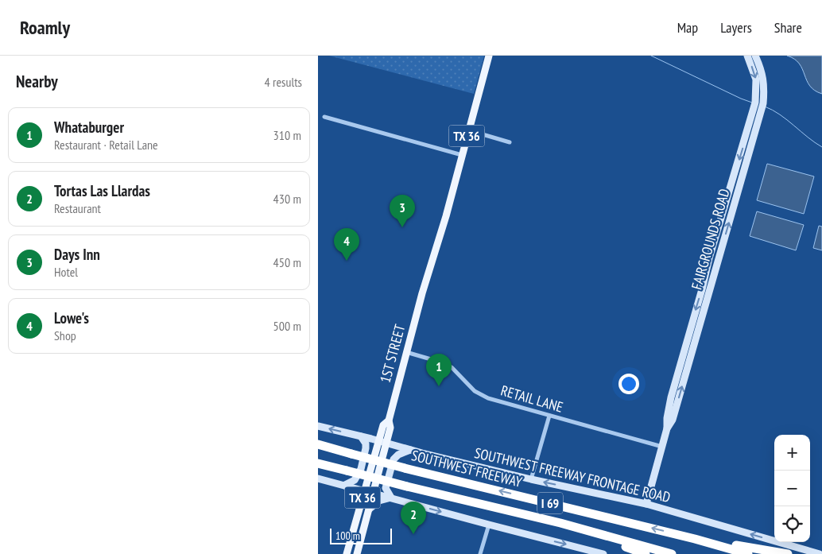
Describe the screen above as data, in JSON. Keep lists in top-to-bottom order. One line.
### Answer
{"streets":{"highway":["SOUTHWEST FREEWAY","I 69"],"main road":["TX 36","FAIRGROUNDS ROAD","1ST STREET","SOUTHWEST FREEWAY FRONTAGE ROAD"],"street":["RETAIL LANE"]},"crossings":[["TX 36","1ST STREET"],["FAIRGROUNDS ROAD","RETAIL LANE"],["FAIRGROUNDS ROAD","SOUTHWEST FREEWAY FRONTAGE ROAD"],["1ST STREET","RETAIL LANE"],["1ST STREET","SOUTHWEST FREEWAY FRONTAGE ROAD"]],"scale_bar":"100 m","page":{"header":"Roamly","nav":["Map","Layers","Share"],"heading":["Nearby","4 results"],"list":[{"mark":"1","name":"Whataburger","note":"Restaurant · Retail Lane","value":"310 m"},{"mark":"2","name":"Tortas Las Llardas","note":"Restaurant","value":"430 m"},{"mark":"3","name":"Days Inn","note":"Hotel","value":"450 m"},{"mark":"4","name":"Lowe's","note":"Shop","value":"500 m"}],"pins":["3","4","1","2"],"map_buttons":["+","−"],"scale":"100 m"}}
